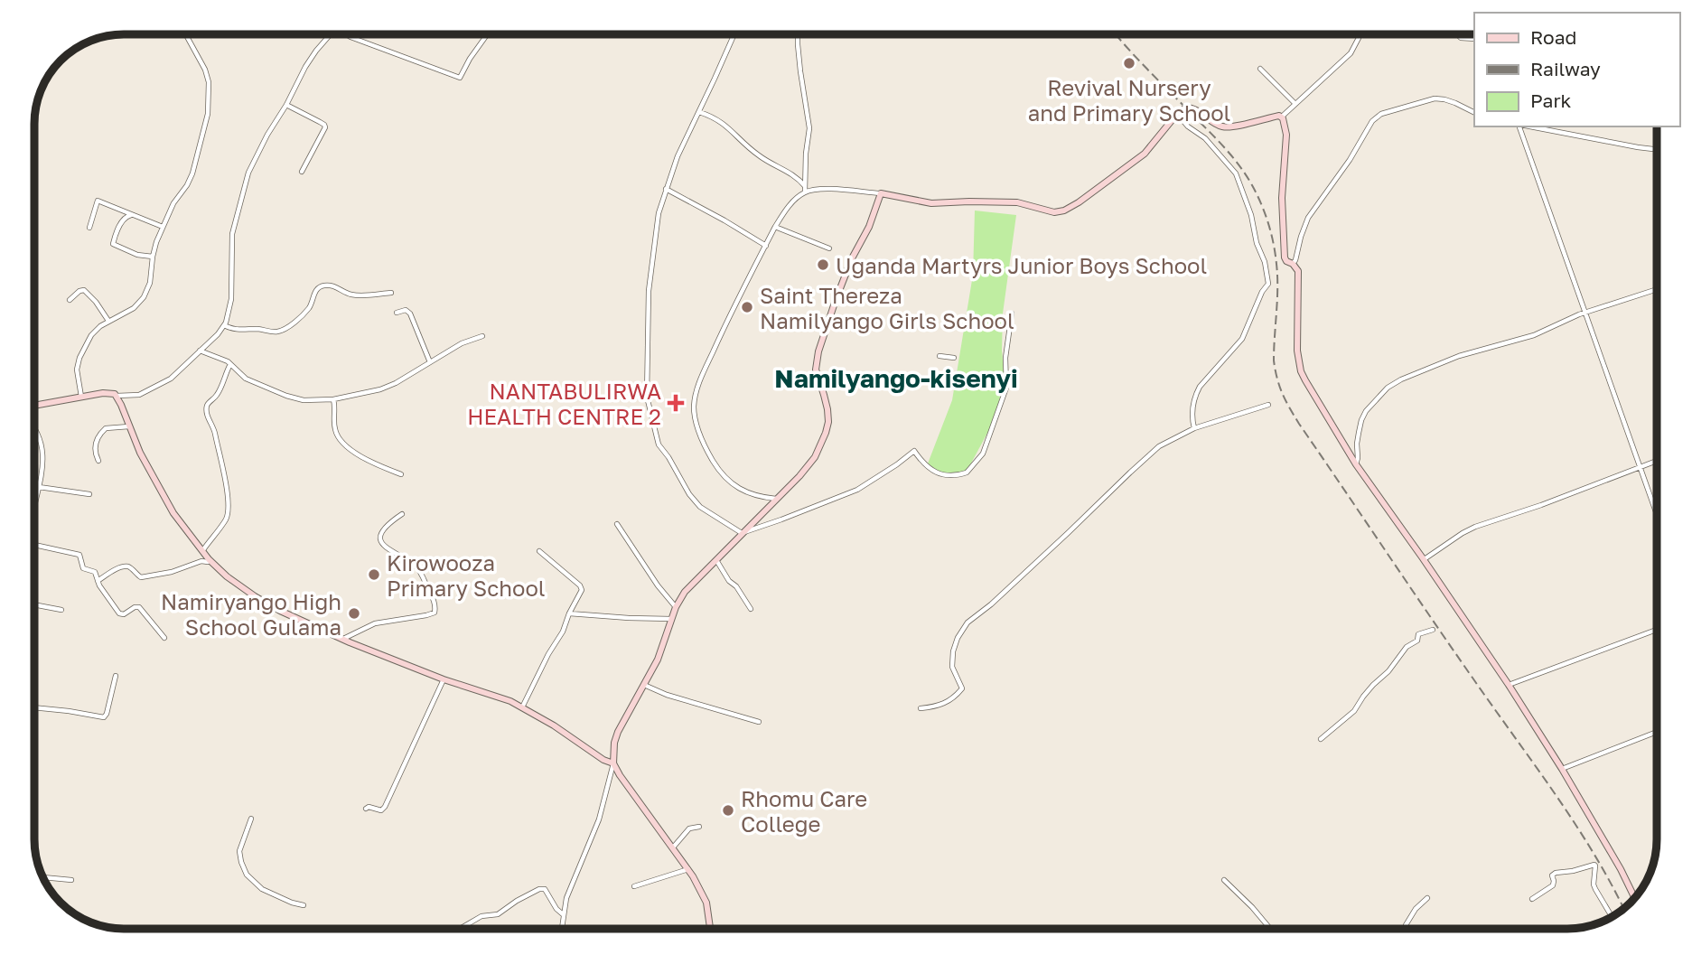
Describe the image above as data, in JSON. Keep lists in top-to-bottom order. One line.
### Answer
{"districts":["Namilyango-kisenyi"],"places":{"other":["Revival Nursery and Primary School","Uganda Martyrs Junior Boys School","Saint Thereza Namilyango Girls School","Kirowooza Primary School","Namiryango High School Gulama","Rhomu Care College"],"health":["NANTABULIRWA HEALTH CENTRE 2"]},"legend":["Road","Railway","Park"]}
